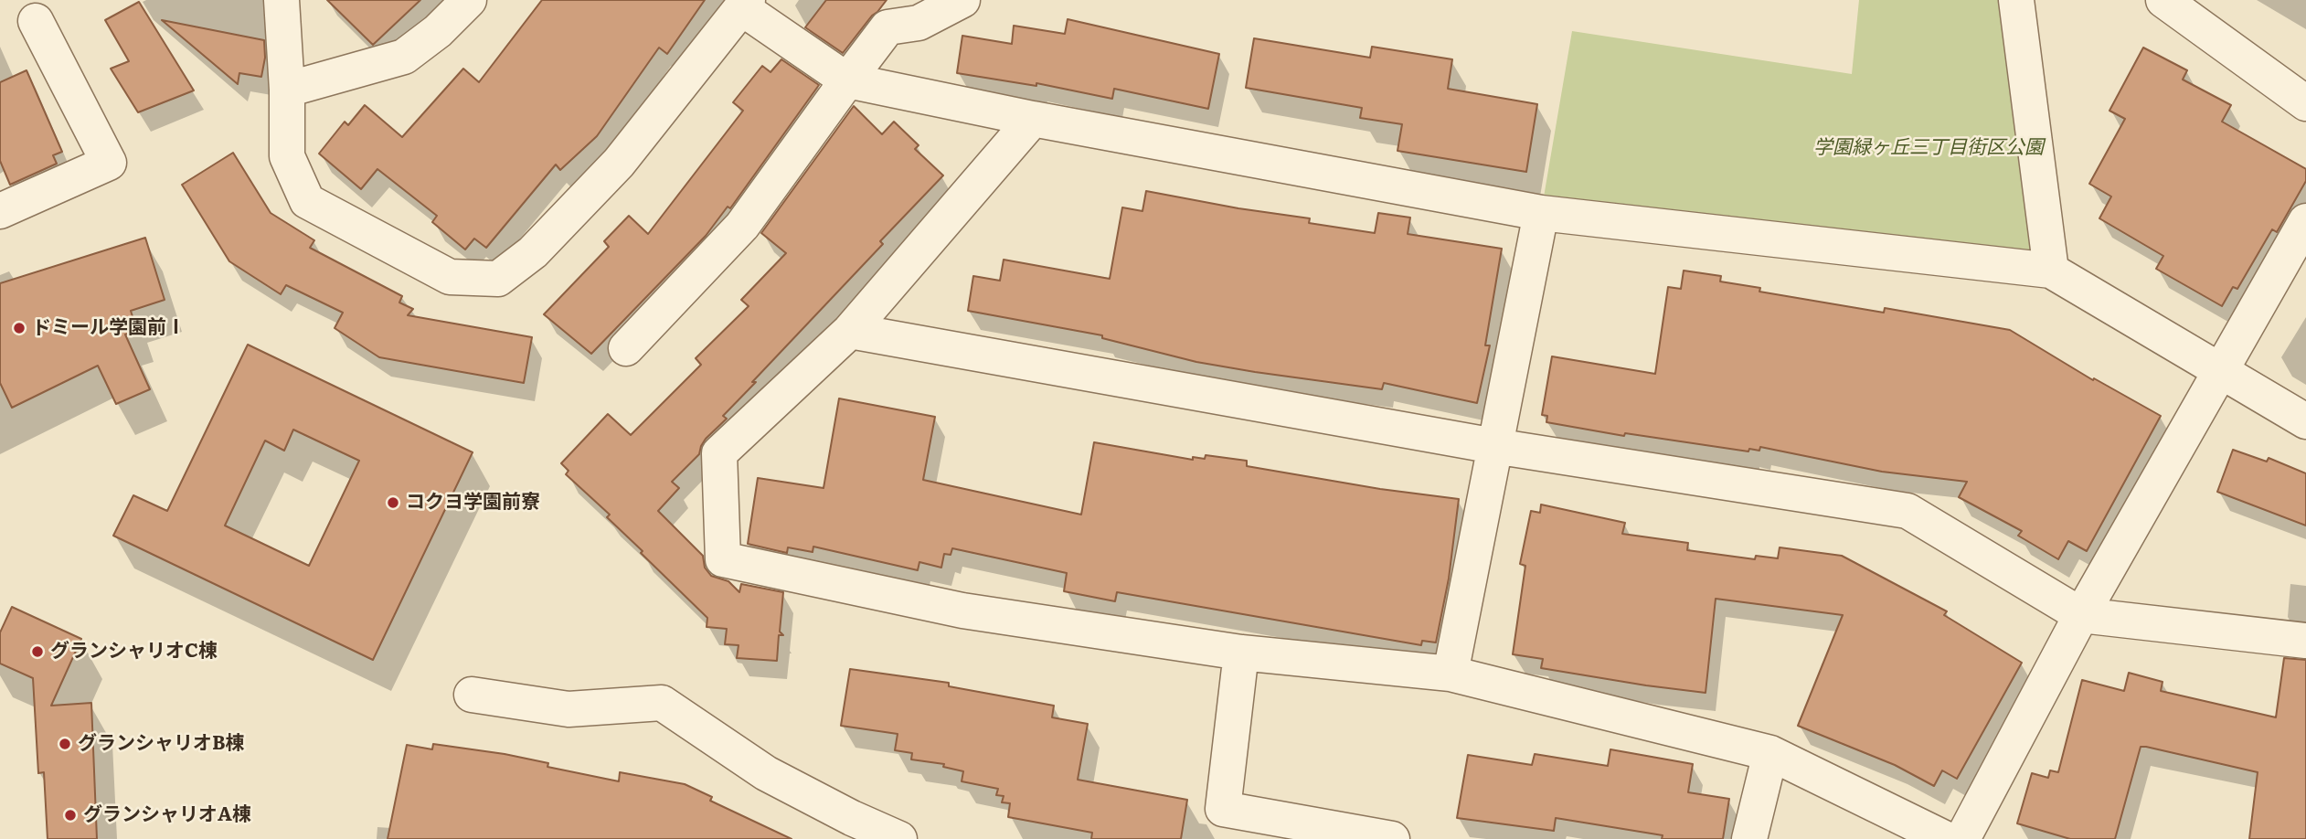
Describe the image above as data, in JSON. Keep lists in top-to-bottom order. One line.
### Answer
{"parks":["学園緑ヶ丘三丁目街区公園"],"places":["ドミール学園前Ⅰ","コクヨ学園前寮","グランシャリオC棟","グランシャリオB棟","グランシャリオA棟"]}
